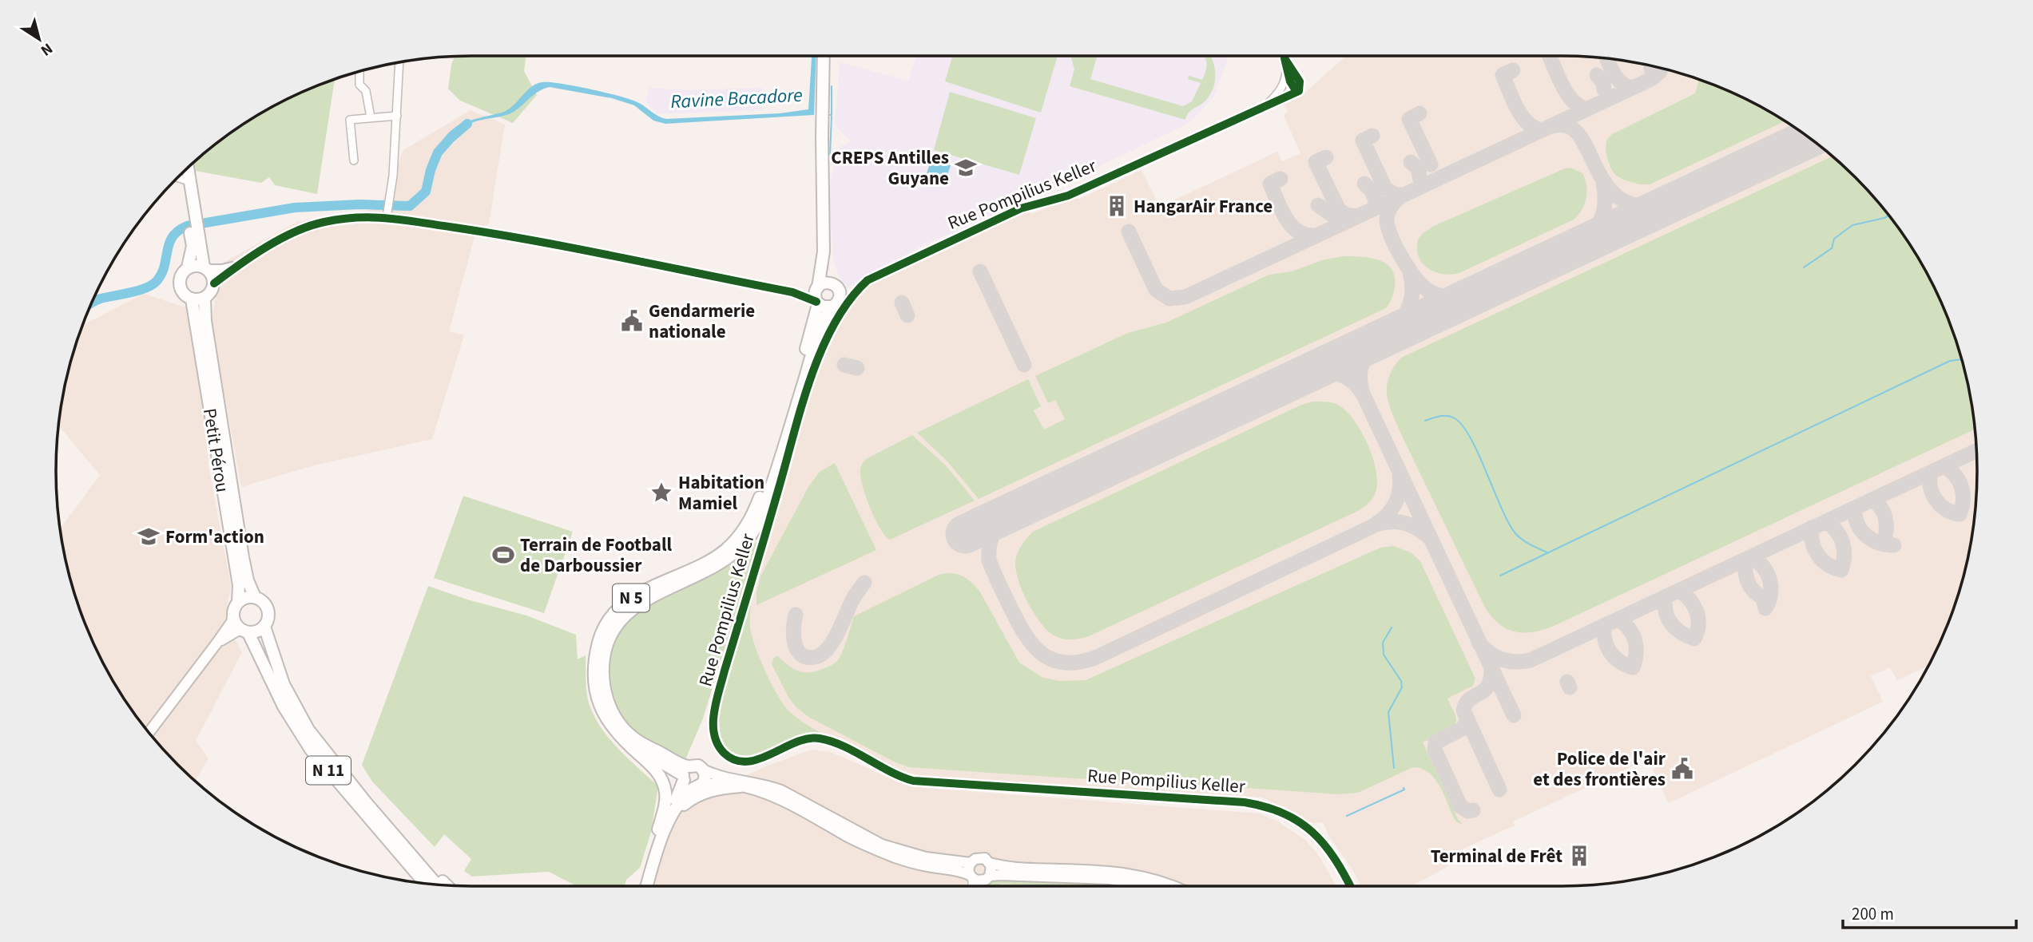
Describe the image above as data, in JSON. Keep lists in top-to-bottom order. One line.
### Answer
{"streets":{"main road":["Petit Pérou","N 5","N 11"],"street":["Rue Pompilius Keller"]},"crossings":[["Petit Pérou","N 11"]],"water":["Ravine Bacadore"],"places":{"school or university":["CREPS Antilles Guyane","Form'action"],"building":["HangarAir France","Terminal de Frêt"],"public building":["Gendarmerie nationale","Police de l'air et des frontières"],"place":["Habitation Mamiel"],"sports":["Terrain de Football de Darboussier"]},"scale_bar":"200 m","north":"bottom right"}
